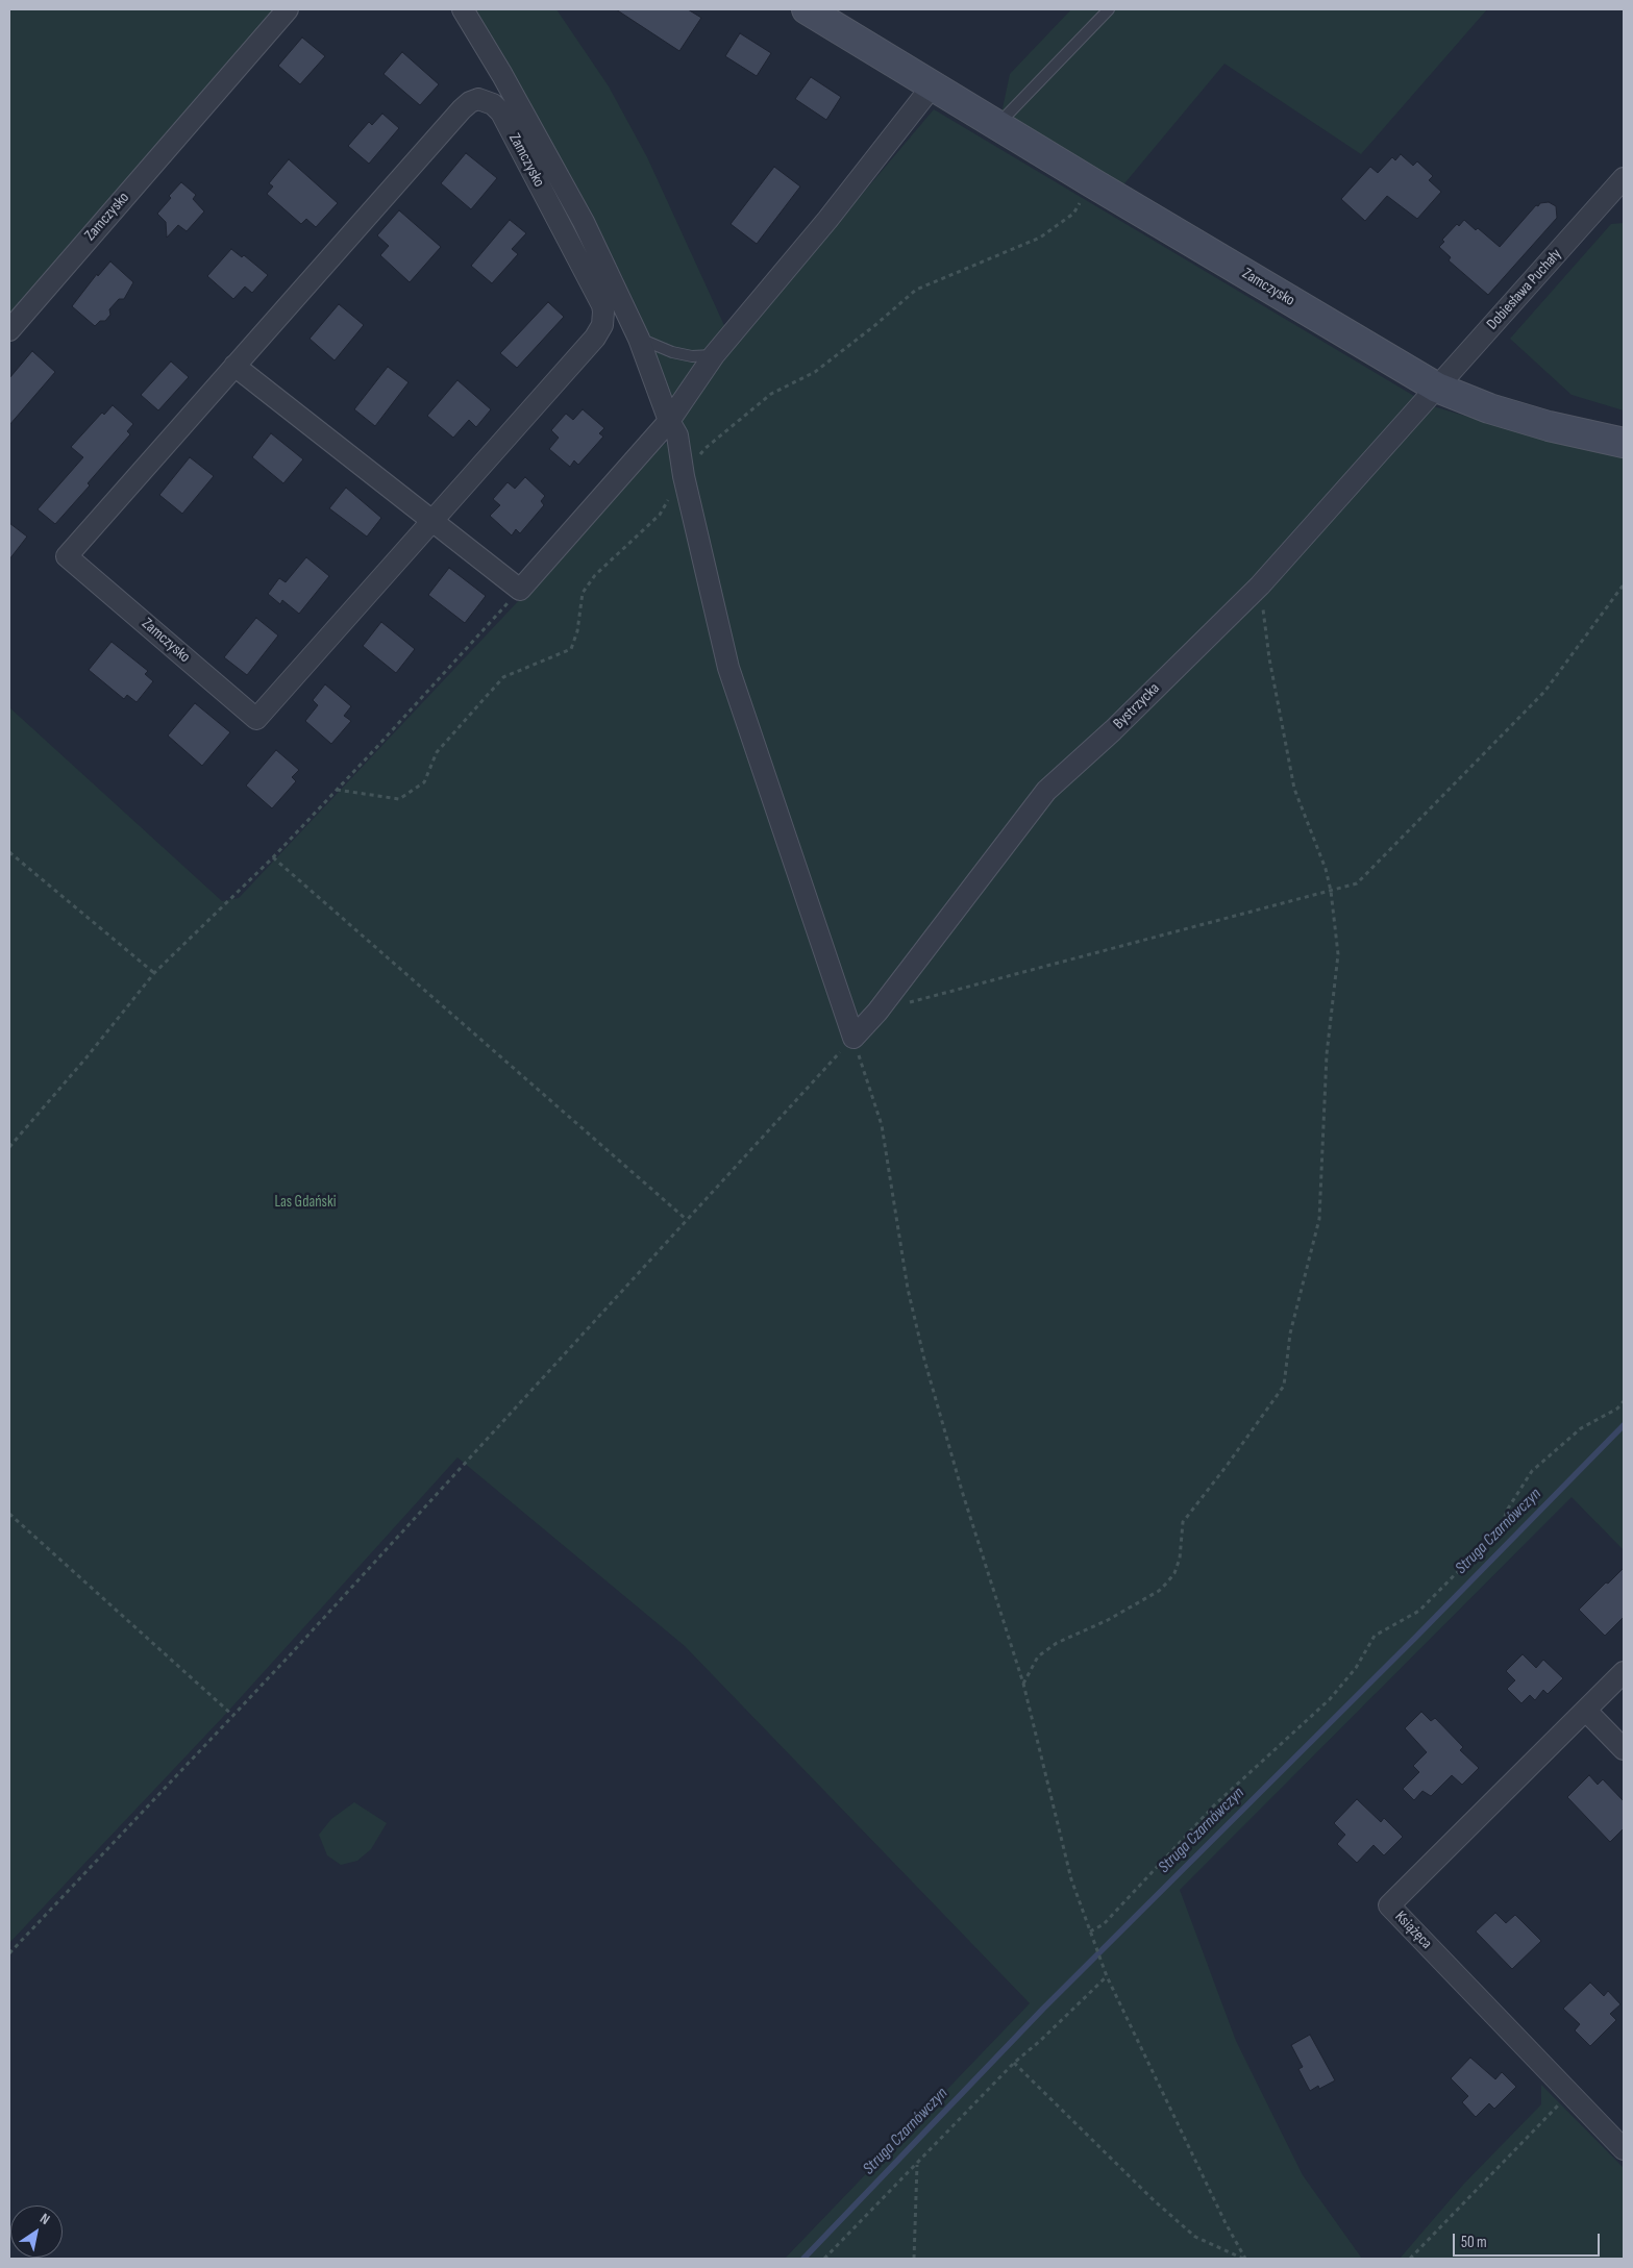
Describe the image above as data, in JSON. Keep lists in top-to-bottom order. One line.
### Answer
{"streets":{"street":["Zamczysko","Dobiesława Puchały","Bystrzycka","Książęca"]},"crossings":[["Zamczysko","Dobiesława Puchały"],["Zamczysko","Bystrzycka"],["Dobiesława Puchały","Bystrzycka"]],"water":["Struga Czarnówczyn"],"parks":["Las Gdański"],"scale_bar":"50 m","north":"top right"}
